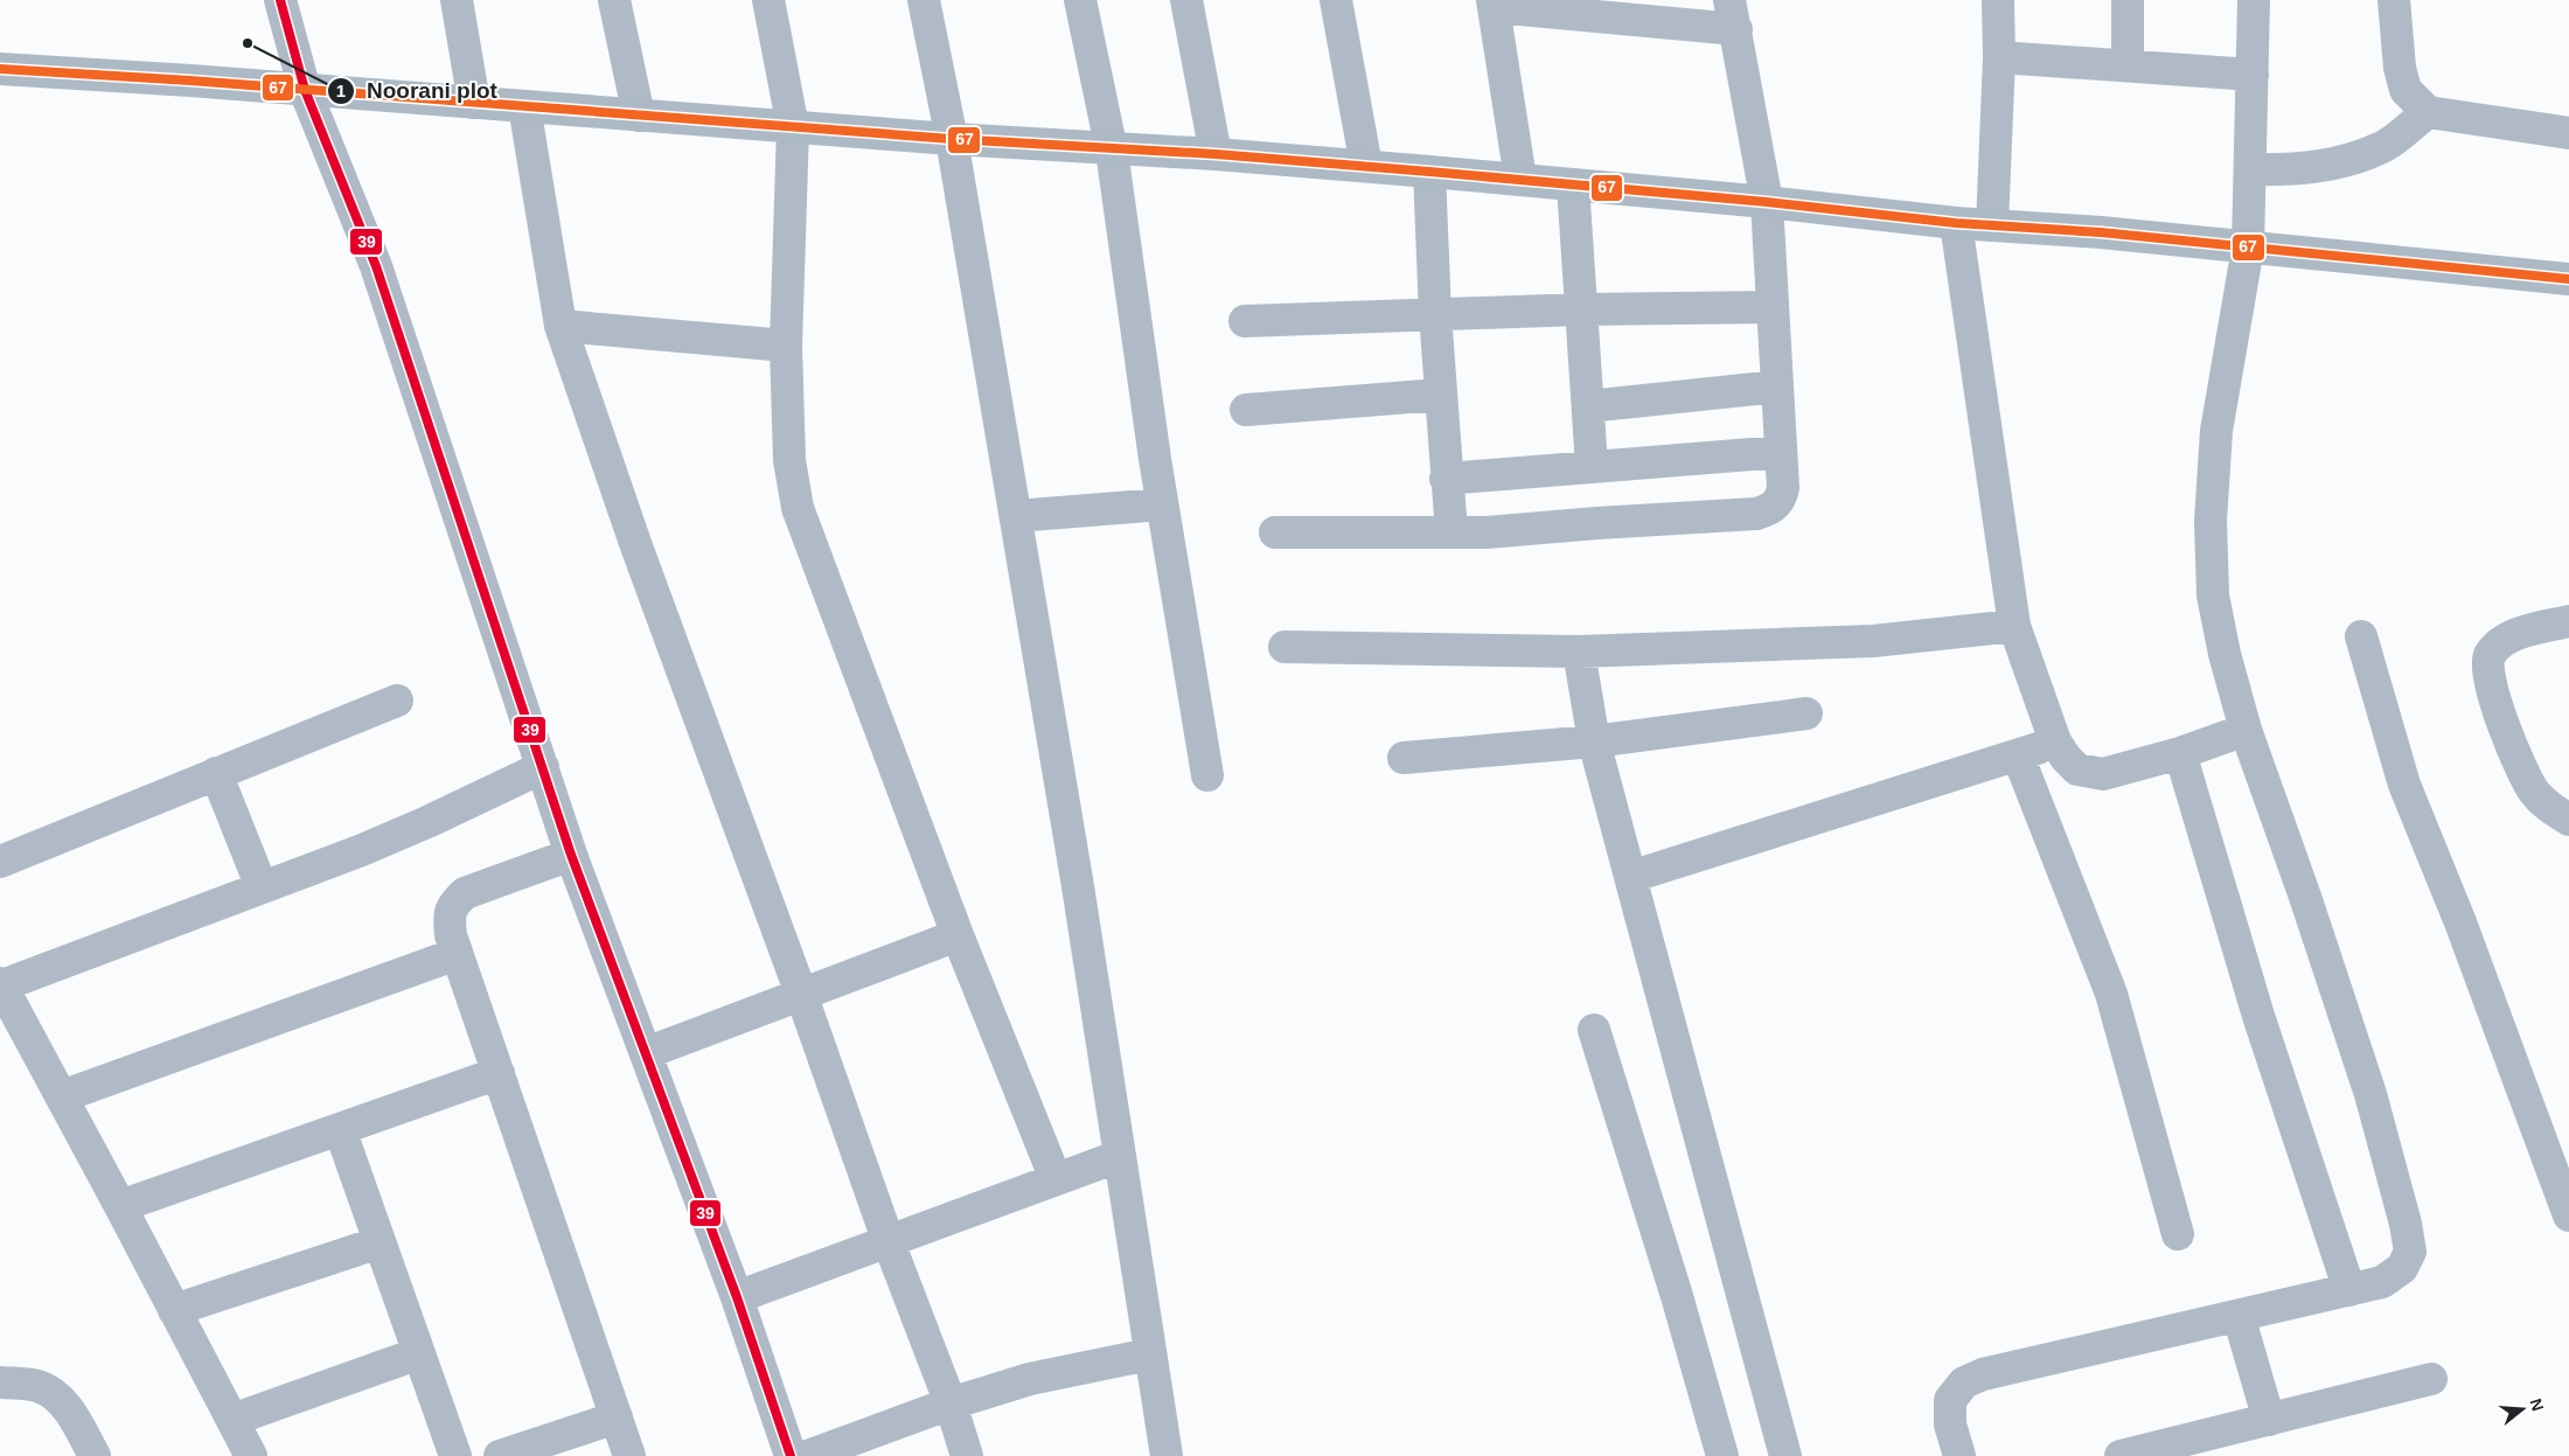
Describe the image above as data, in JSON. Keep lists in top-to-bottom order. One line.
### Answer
{"places":["Noorani plot"],"lines":["transit line 39","transit line 67"],"north":"right"}
